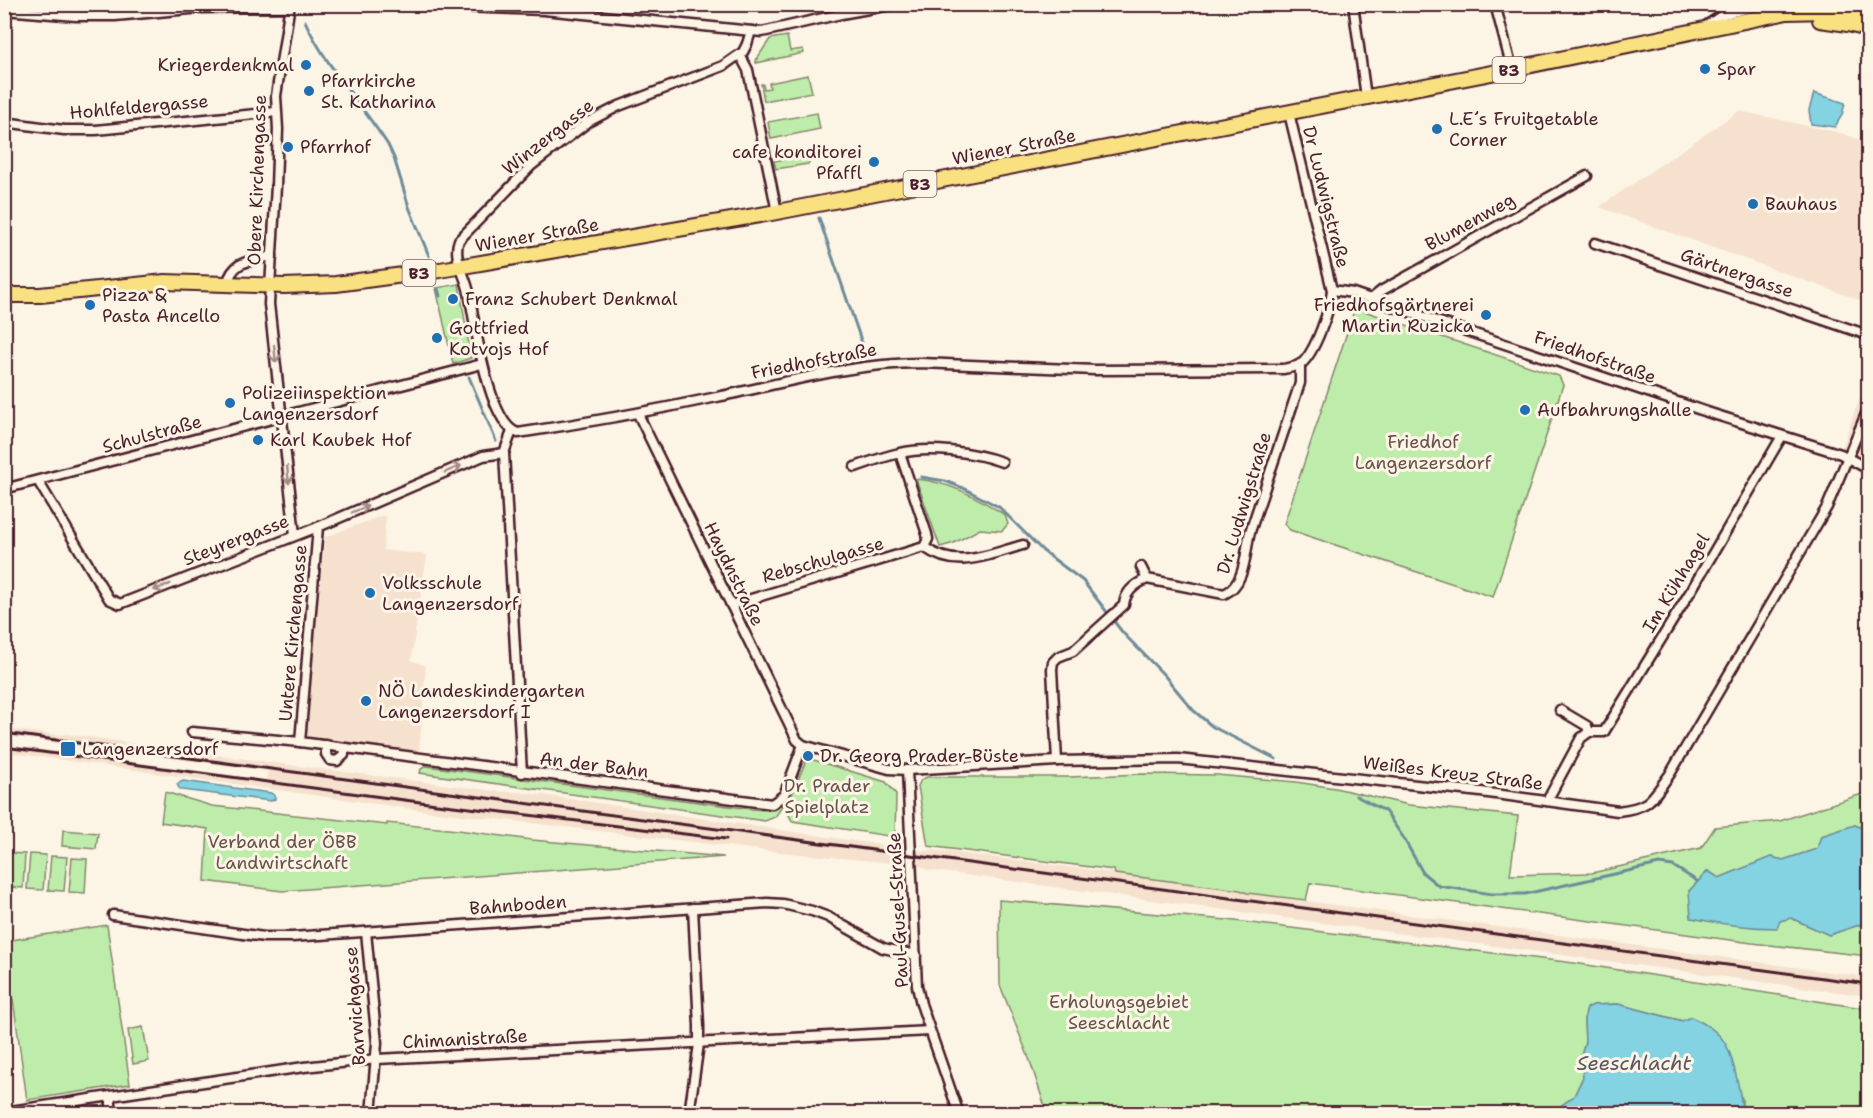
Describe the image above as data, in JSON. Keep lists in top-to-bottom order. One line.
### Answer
{"streets":{"main road":["B3","Wiener Straße"],"street":["Hohlfeldergasse","Winzergasse","Obere Kirchengasse","Dr Ludwigstraße","Blumenweg","Gärtnergasse","Friedhofstraße","Schulstraße","Dr. Ludwigstraße","Steyrergasse","Rebschulgasse","Haydnstraße","Im Kühhagel","Untere Kirchengasse","An der Bahn","Weißes Kreuz Straße","Bahnboden","Paul-Gusel-Straße","Barwichgasse","Chimanistraße"]},"crossings":[["Hohlfeldergasse","Obere Kirchengasse"],["Winzergasse","Wiener Straße"],["Wiener Straße","Obere Kirchengasse"],["Wiener Straße","Dr Ludwigstraße"],["Wiener Straße","Untere Kirchengasse"],["Obere Kirchengasse","Untere Kirchengasse"],["Dr Ludwigstraße","Friedhofstraße"],["Blumenweg","Friedhofstraße"],["Friedhofstraße","Dr. Ludwigstraße"],["Friedhofstraße","Haydnstraße"],["Friedhofstraße","Im Kühhagel"],["Friedhofstraße","Weißes Kreuz Straße"],["Schulstraße","Steyrergasse"],["Schulstraße","Untere Kirchengasse"],["Steyrergasse","Untere Kirchengasse"],["Rebschulgasse","Haydnstraße"],["Haydnstraße","An der Bahn"],["Haydnstraße","Weißes Kreuz Straße"],["Im Kühhagel","Weißes Kreuz Straße"],["Untere Kirchengasse","An der Bahn"],["An der Bahn","Weißes Kreuz Straße"],["Weißes Kreuz Straße","Paul-Gusel-Straße"],["Bahnboden","Paul-Gusel-Straße"],["Bahnboden","Barwichgasse"],["Paul-Gusel-Straße","Chimanistraße"],["Barwichgasse","Chimanistraße"]],"one_way":["Untere Kirchengasse"],"water":["Seeschlacht"],"parks":["Friedhof Langenzersdorf","Dr. Prader Spielplatz","Verband der ÖBB Landwirtschaft","Erholungsgebiet Seeschlacht"],"places":{"other":["Kriegerdenkmal","Spar","Pfarrkirche St. Katharina","L.E´s Fruitgetable Corner","Pfarrhof","cafe konditorei Pfaffl","Bauhaus","Franz Schubert Denkmal","Pizza & Pasta Ancello","Friedhofsgärtnerei Martin Ruzicka","Gottfried Kotvojs Hof","Polizeiinspektion Langenzersdorf","Aufbahrungshalle","Karl Kaubek Hof","Volksschule Langenzersdorf","NÖ Landeskindergarten Langenzersdorf I","Dr. Georg Prader-Büste"],"transit":["Langenzersdorf"]}}
